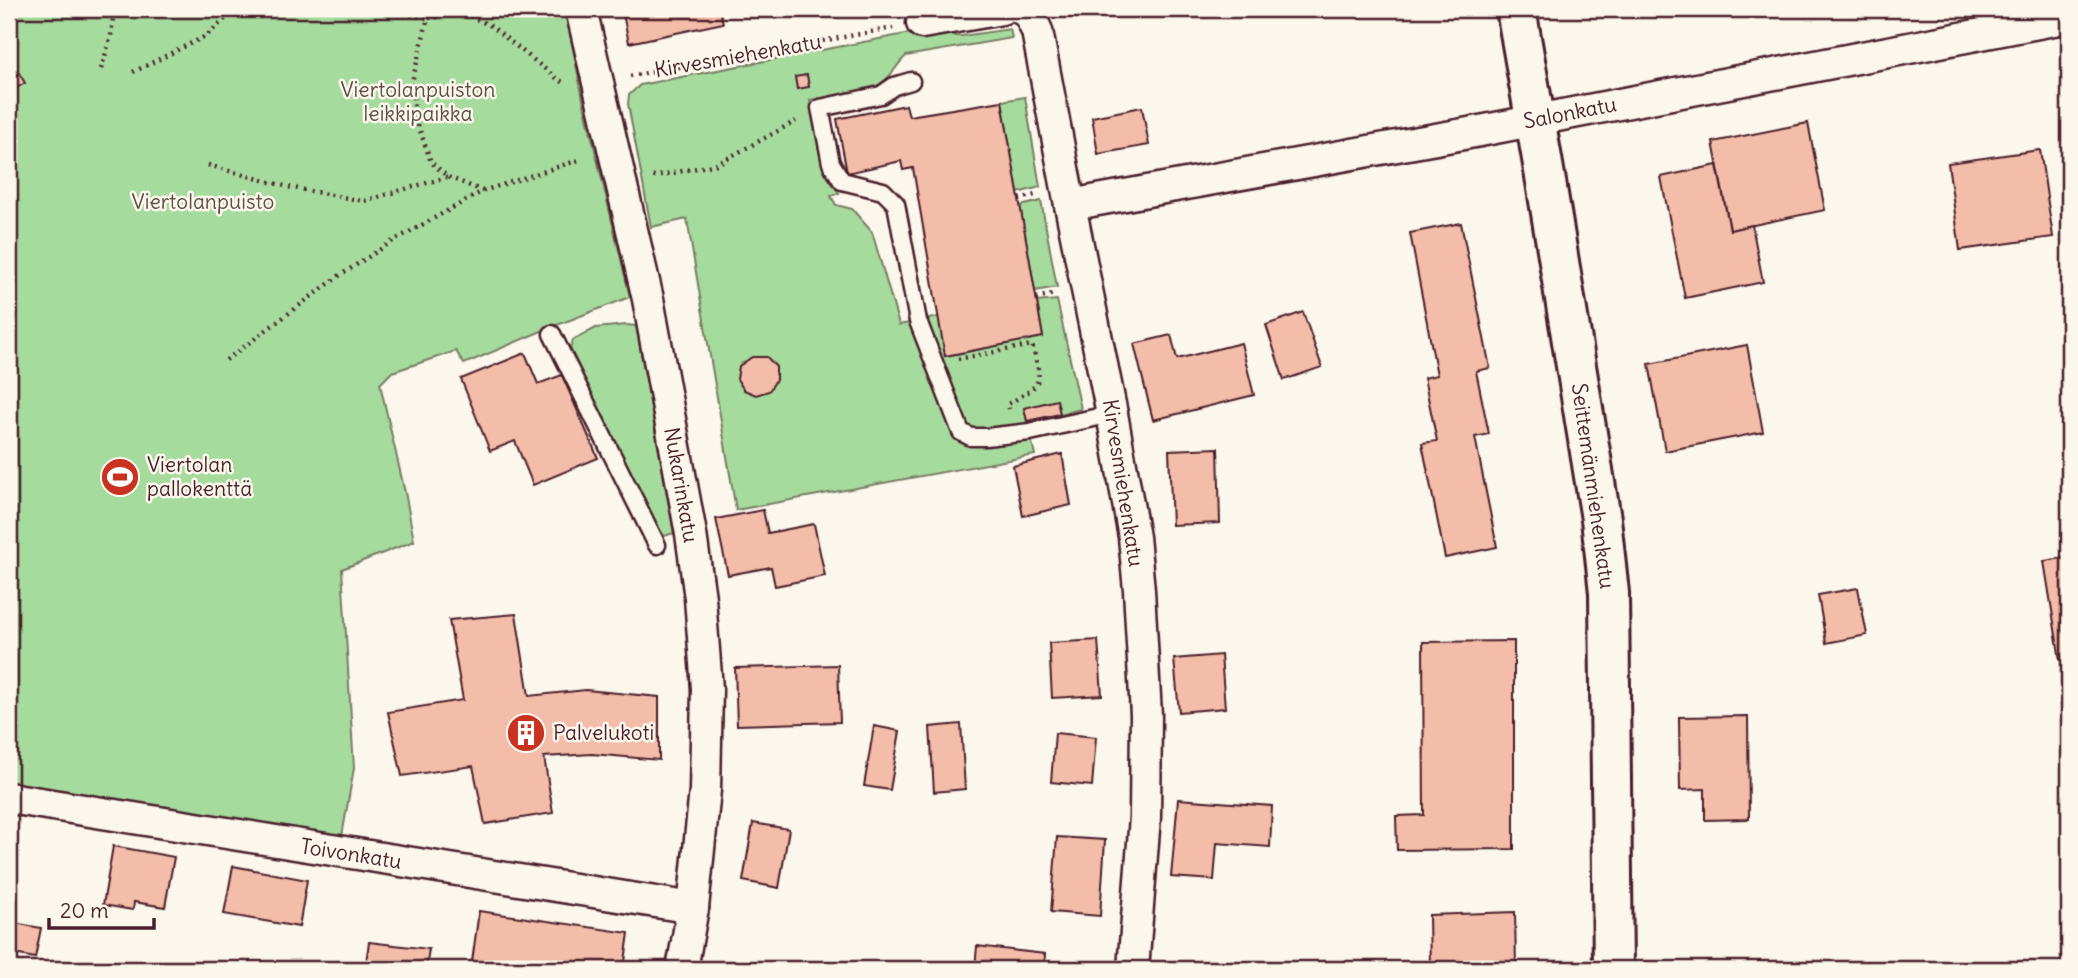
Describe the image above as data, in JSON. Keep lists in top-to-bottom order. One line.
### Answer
{"streets":{"street":["Kirvesmiehenkatu","Salonkatu","Nukarinkatu","Seittemänmiehenkatu","Toivonkatu"]},"crossings":[["Kirvesmiehenkatu","Salonkatu"],["Kirvesmiehenkatu","Nukarinkatu"],["Salonkatu","Seittemänmiehenkatu"],["Nukarinkatu","Toivonkatu"]],"parks":["Viertolanpuiston leikkipaikka","Viertolanpuisto"],"places":{"sports":["Viertolan pallokenttä"],"building":["Palvelukoti"]},"scale_bar":"20 m"}
